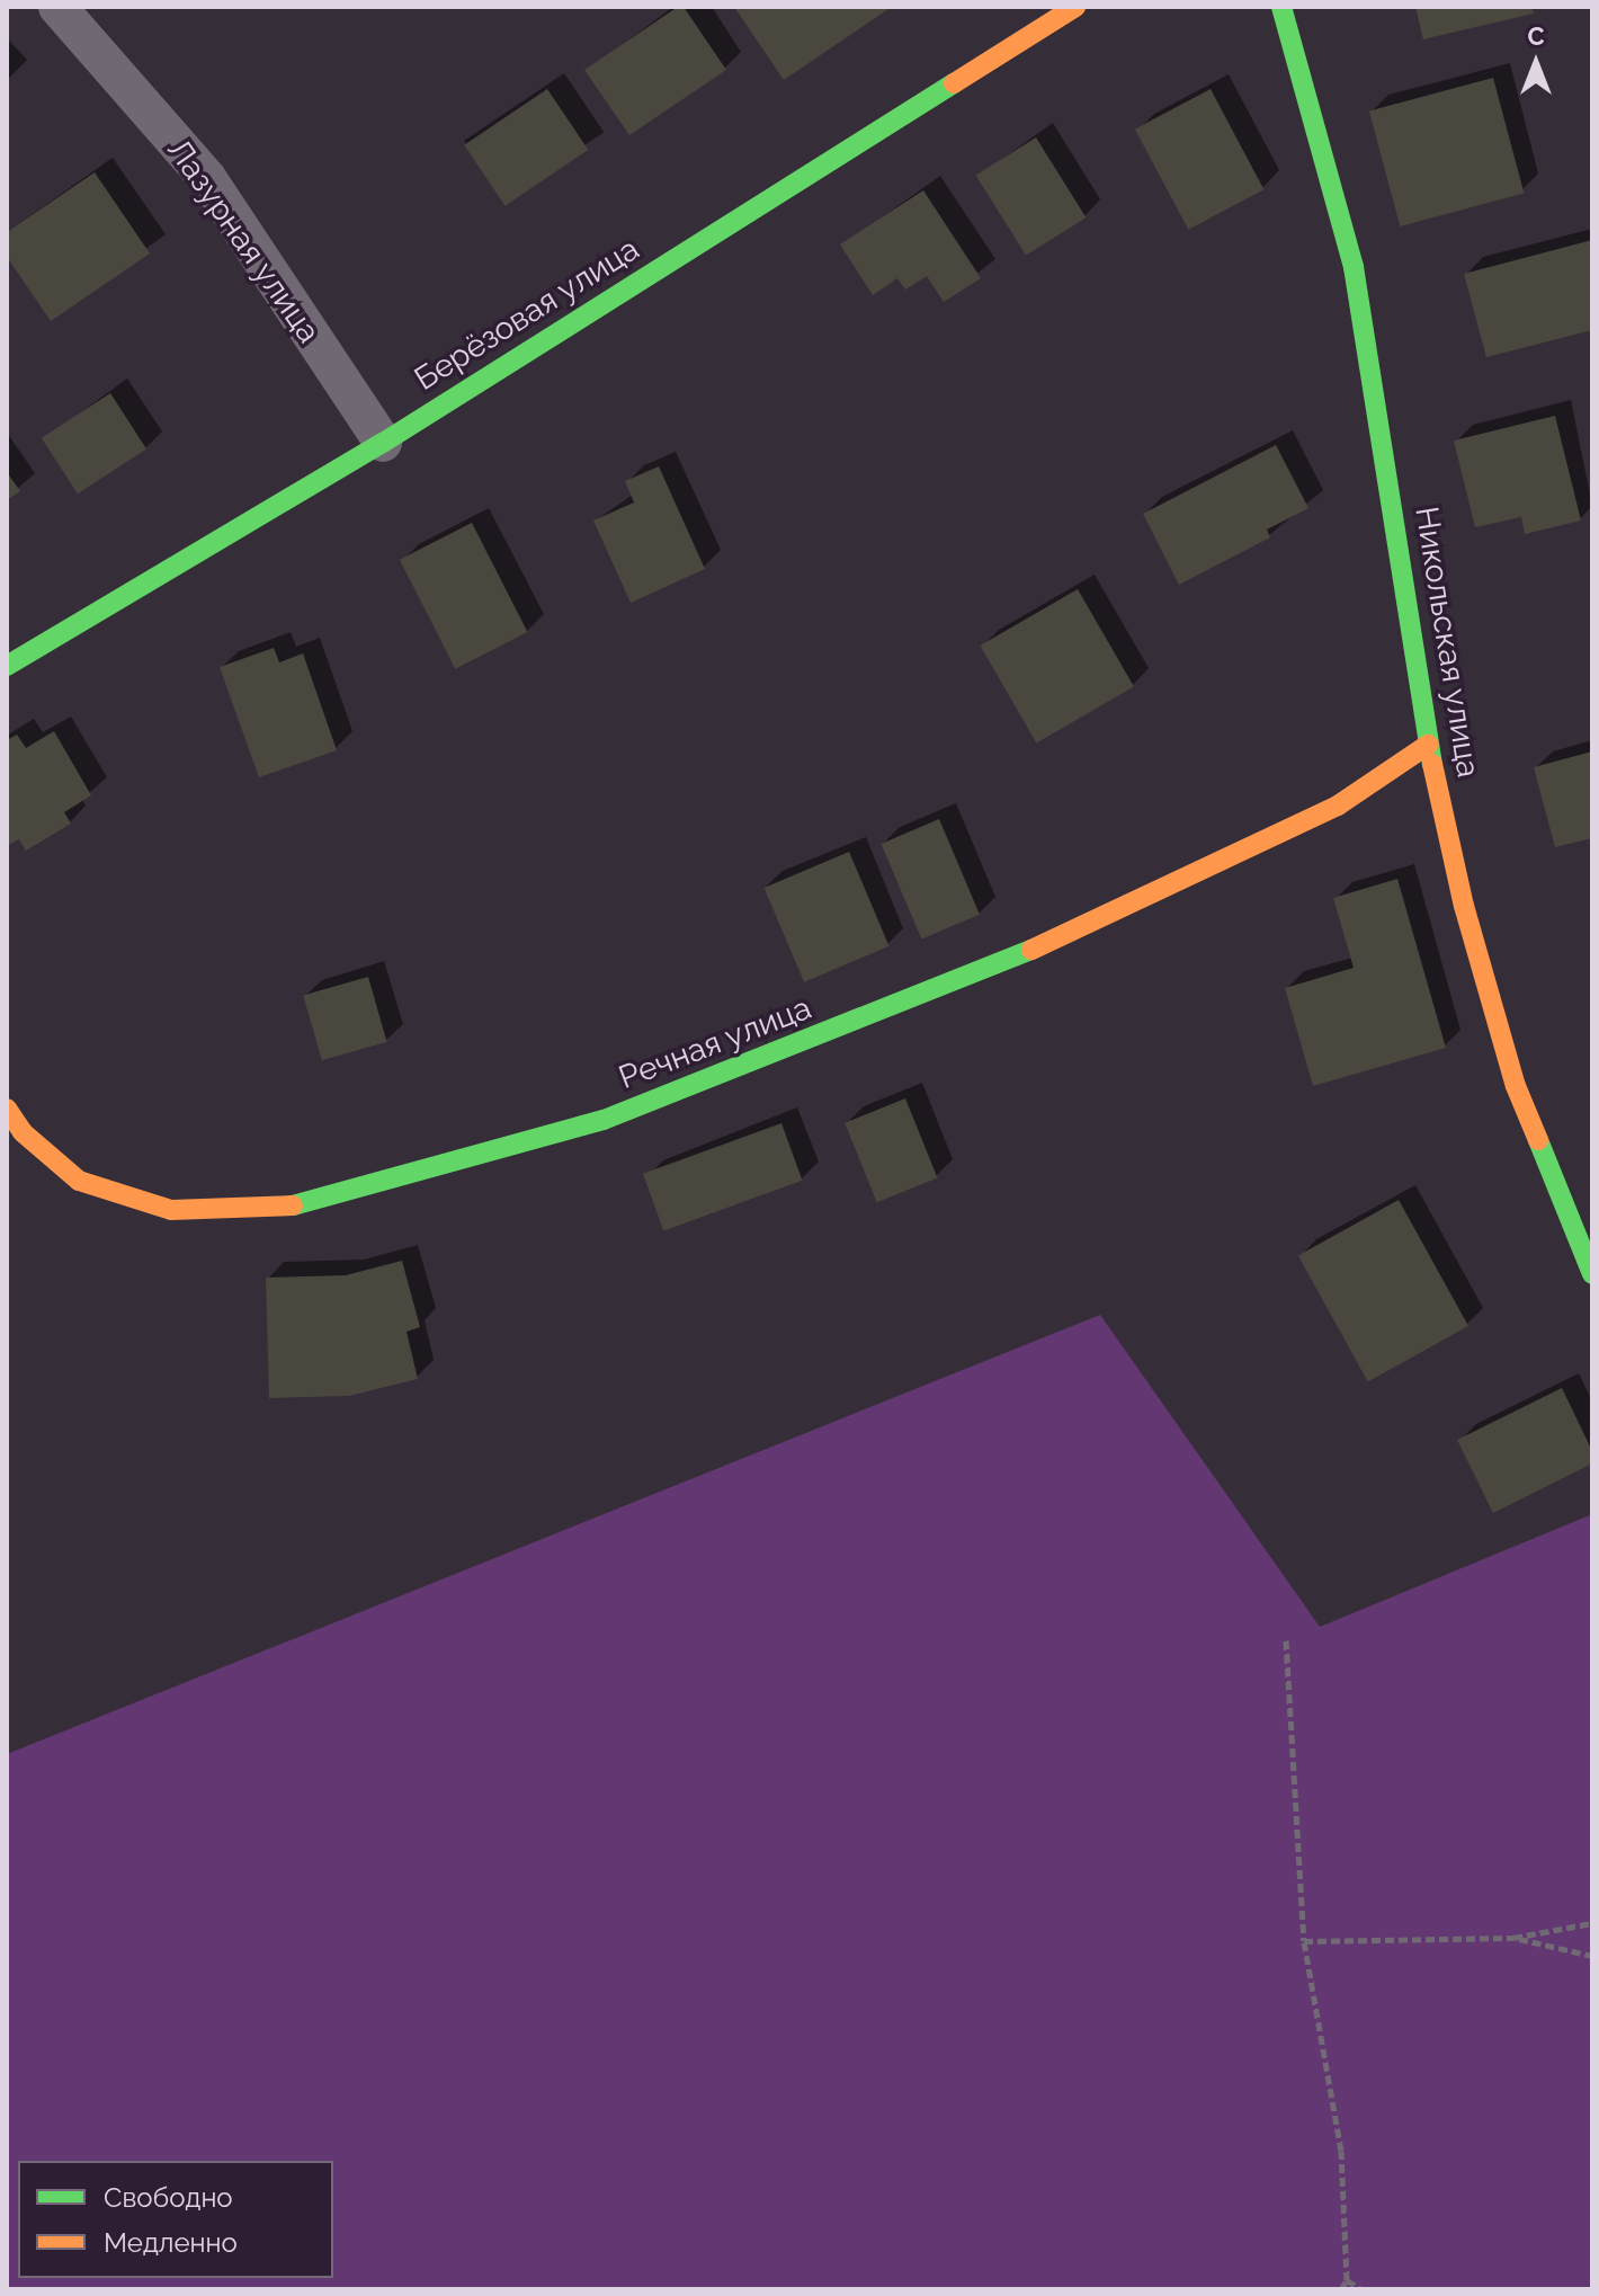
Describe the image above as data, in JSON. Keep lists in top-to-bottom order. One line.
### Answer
{"streets":{"street":["Лазурная улица","Берёзовая улица","Никольская улица","Речная улица"]},"crossings":[["Лазурная улица","Берёзовая улица"],["Никольская улица","Речная улица"]],"legend":["Свободно","Медленно"],"north":"top"}
